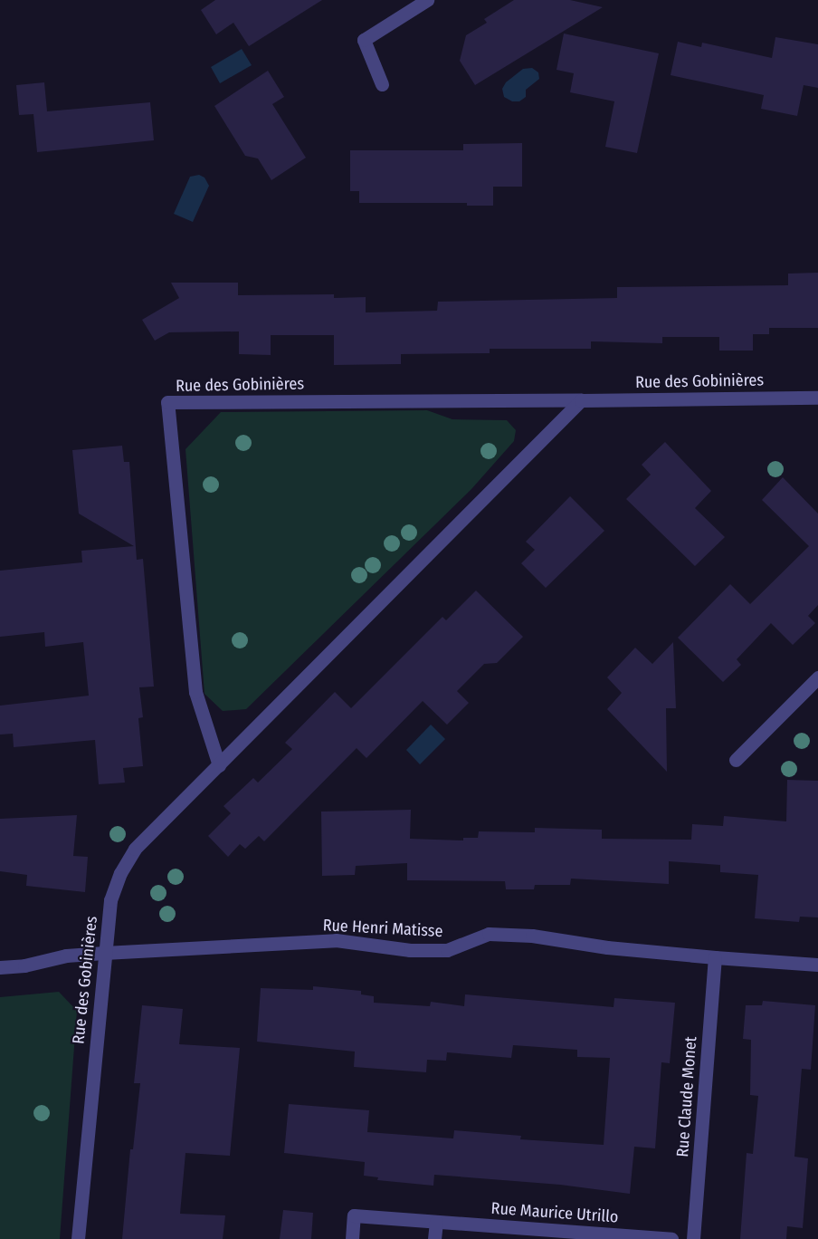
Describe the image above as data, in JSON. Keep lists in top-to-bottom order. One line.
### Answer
{"streets":{"street":["Rue des Gobinières","Rue Henri Matisse","Rue Claude Monet","Rue Maurice Utrillo"]},"crossings":[["Rue des Gobinières","Rue Henri Matisse"],["Rue Henri Matisse","Rue Claude Monet"]]}
